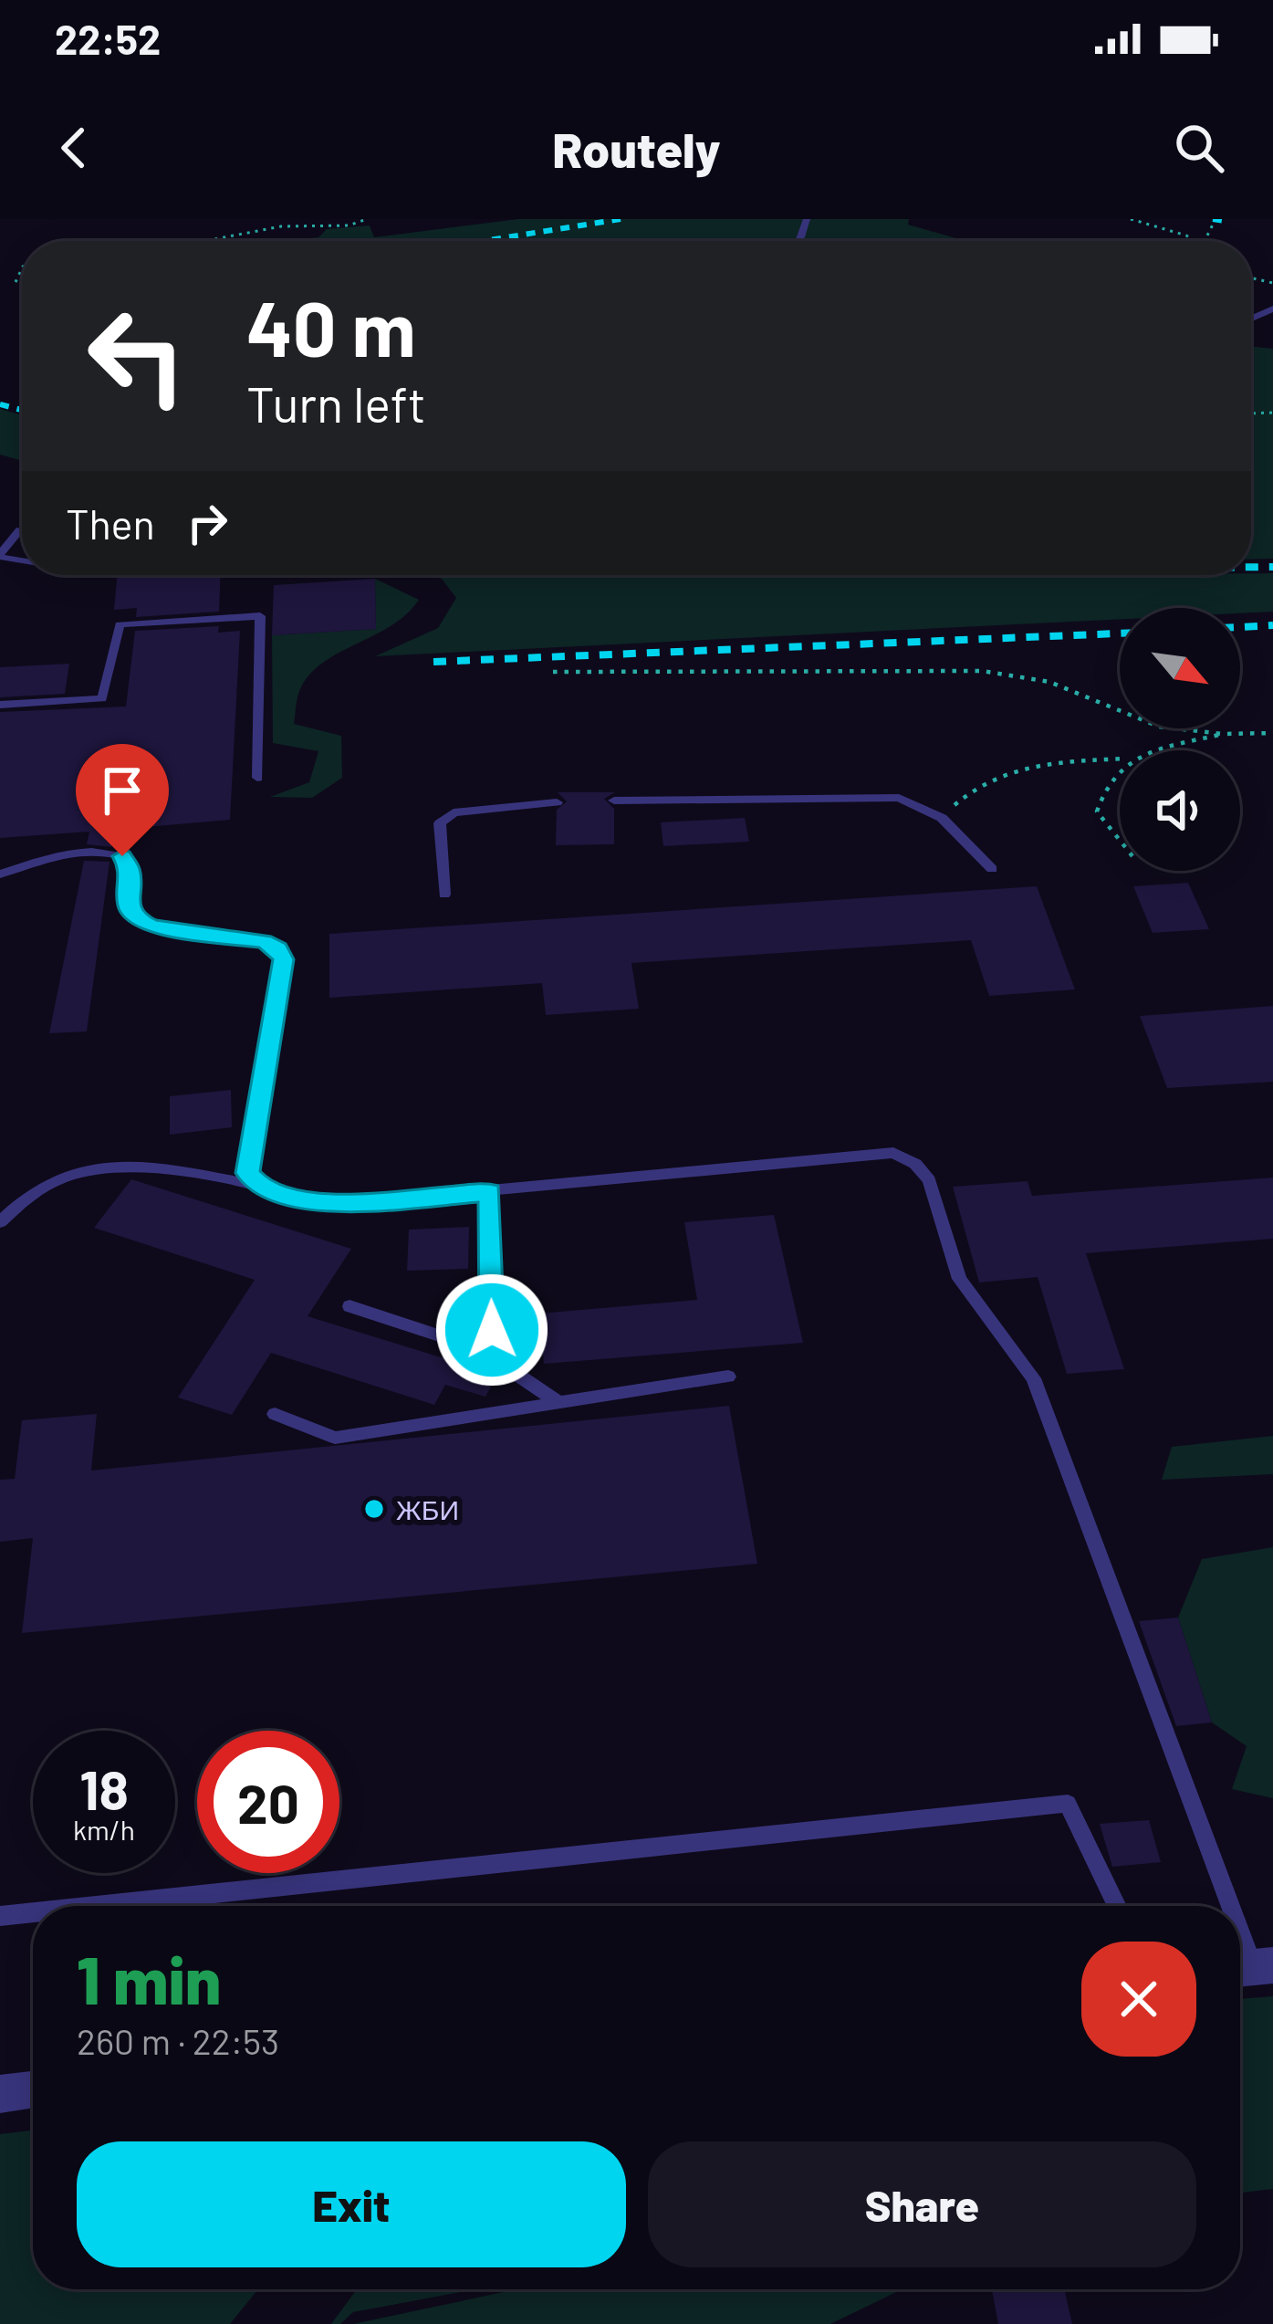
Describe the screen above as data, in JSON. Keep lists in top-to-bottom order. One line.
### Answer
{"places":["ЖБИ"],"north":"bottom right","page":{"status":"22:52","header":"Routely","turn":["40 m","Turn left"],"then":"Then","speed":"18 km/h","limit":"20","heading":["1 min","260 m · 22:53"],"buttons":["Exit","Share"]}}
